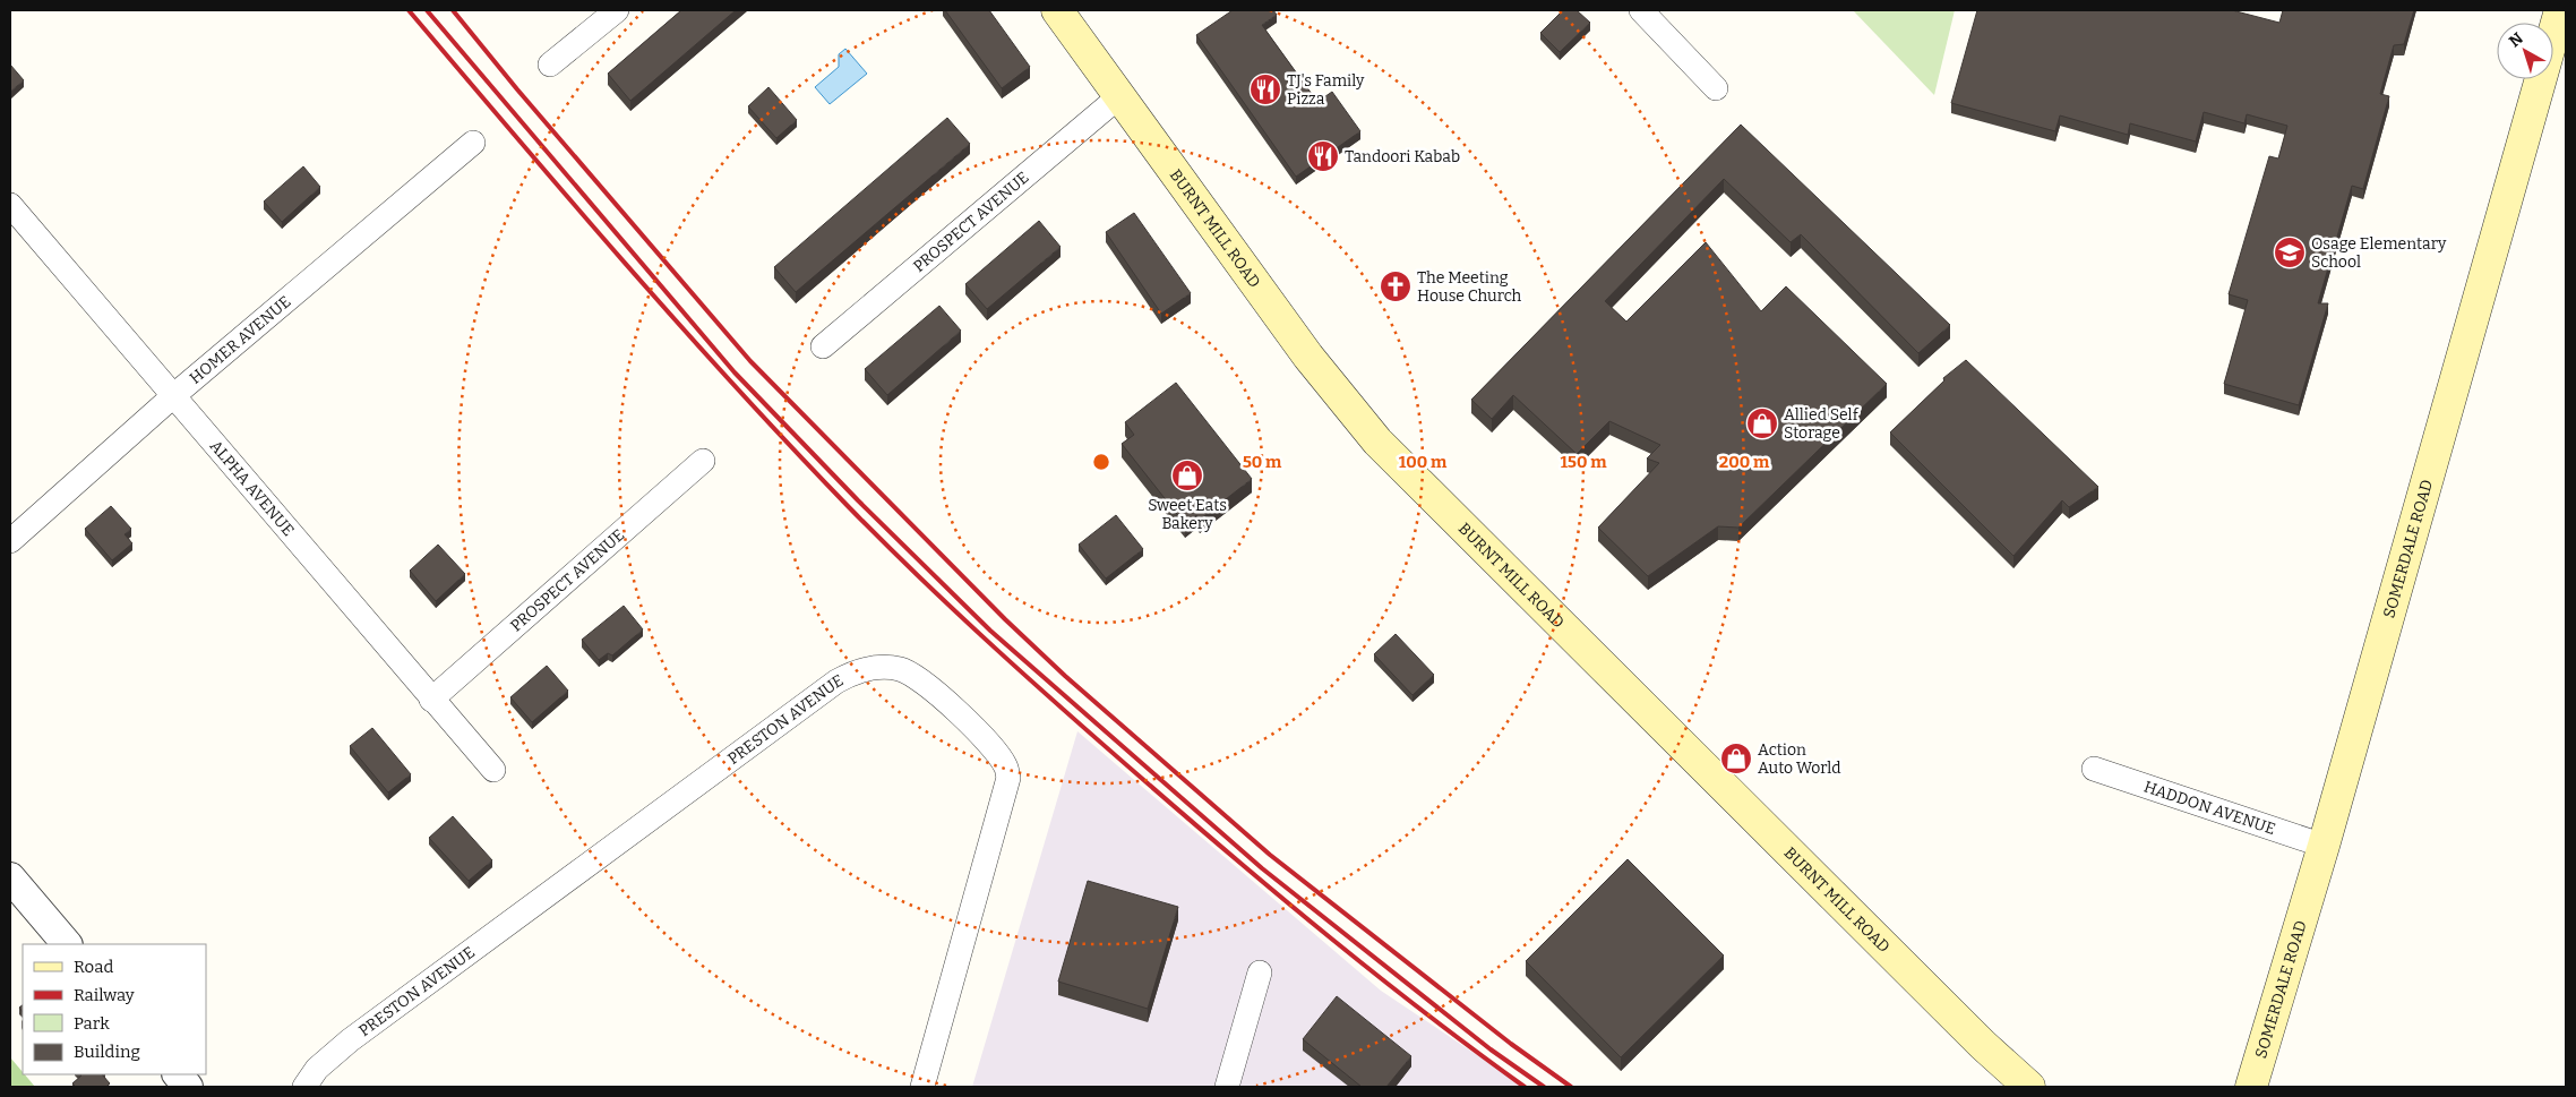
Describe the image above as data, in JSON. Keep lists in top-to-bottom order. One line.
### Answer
{"streets":{"main road":["BURNT MILL ROAD","SOMERDALE ROAD"],"street":["PROSPECT AVENUE","HOMER AVENUE","ALPHA AVENUE","PRESTON AVENUE","HADDON AVENUE"]},"crossings":[["PROSPECT AVENUE","BURNT MILL ROAD"],["PROSPECT AVENUE","ALPHA AVENUE"],["HOMER AVENUE","ALPHA AVENUE"],["SOMERDALE ROAD","HADDON AVENUE"]],"places":{"restaurant":["TJ's Family Pizza","Tandoori Kabab"],"school or university":["Osage Elementary School"],"church":["The Meeting House Church"],"shop":["Allied Self Storage","Sweet Eats Bakery","Action Auto World"]},"legend":["Road","Railway","Park","Building"],"north":"top left","rings":["50 m","100 m","150 m","200 m"]}
